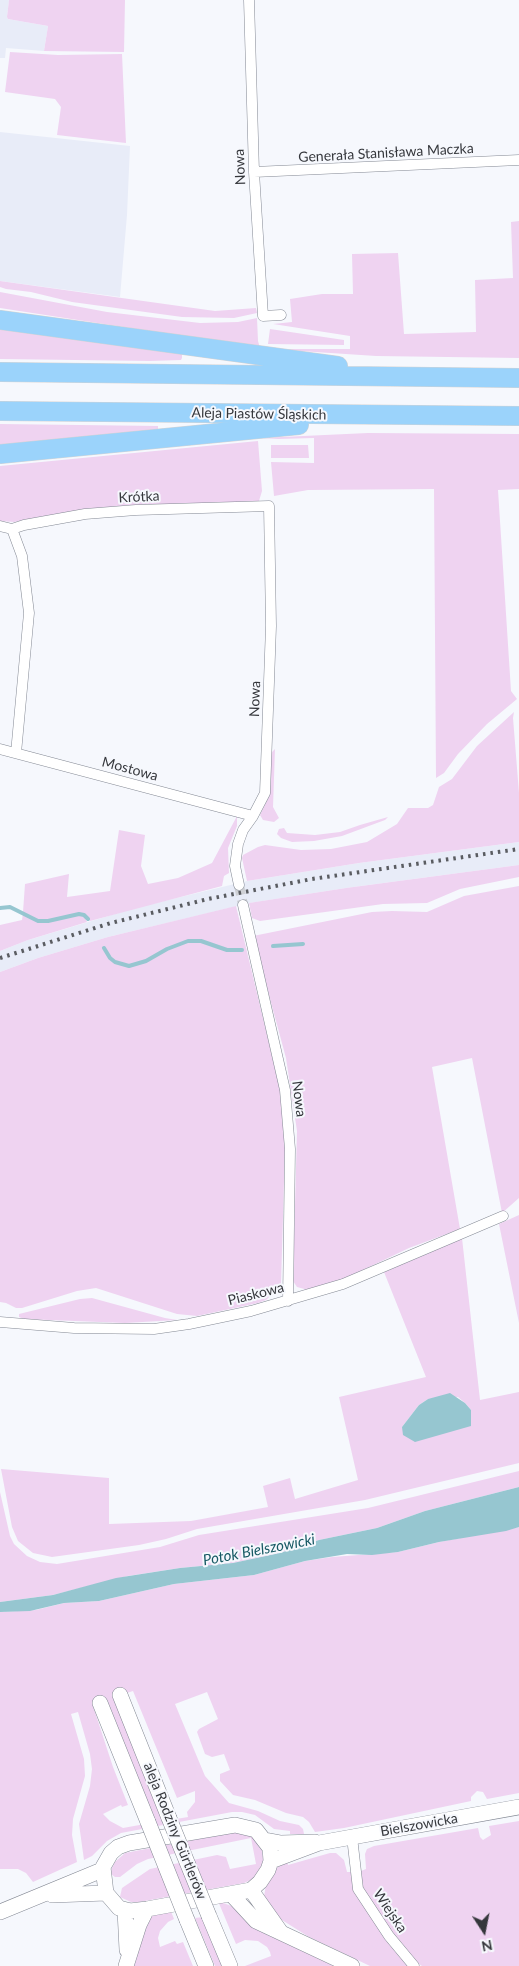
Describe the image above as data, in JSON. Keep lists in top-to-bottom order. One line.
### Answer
{"streets":{"highway":["Aleja Piastów Śląskich"],"main road":["Bielszowicka","aleja Rodziny Gürtlerów"],"street":["Generała Stanisława Maczka","Nowa","Krótka","Mostowa","Piaskowa","Wiejska"]},"crossings":[["Generała Stanisława Maczka","Nowa"],["Nowa","Krótka"],["Nowa","Mostowa"],["Nowa","Piaskowa"],["Bielszowicka","Wiejska"]],"water":["Potok Bielszowicki"],"north":"bottom"}
